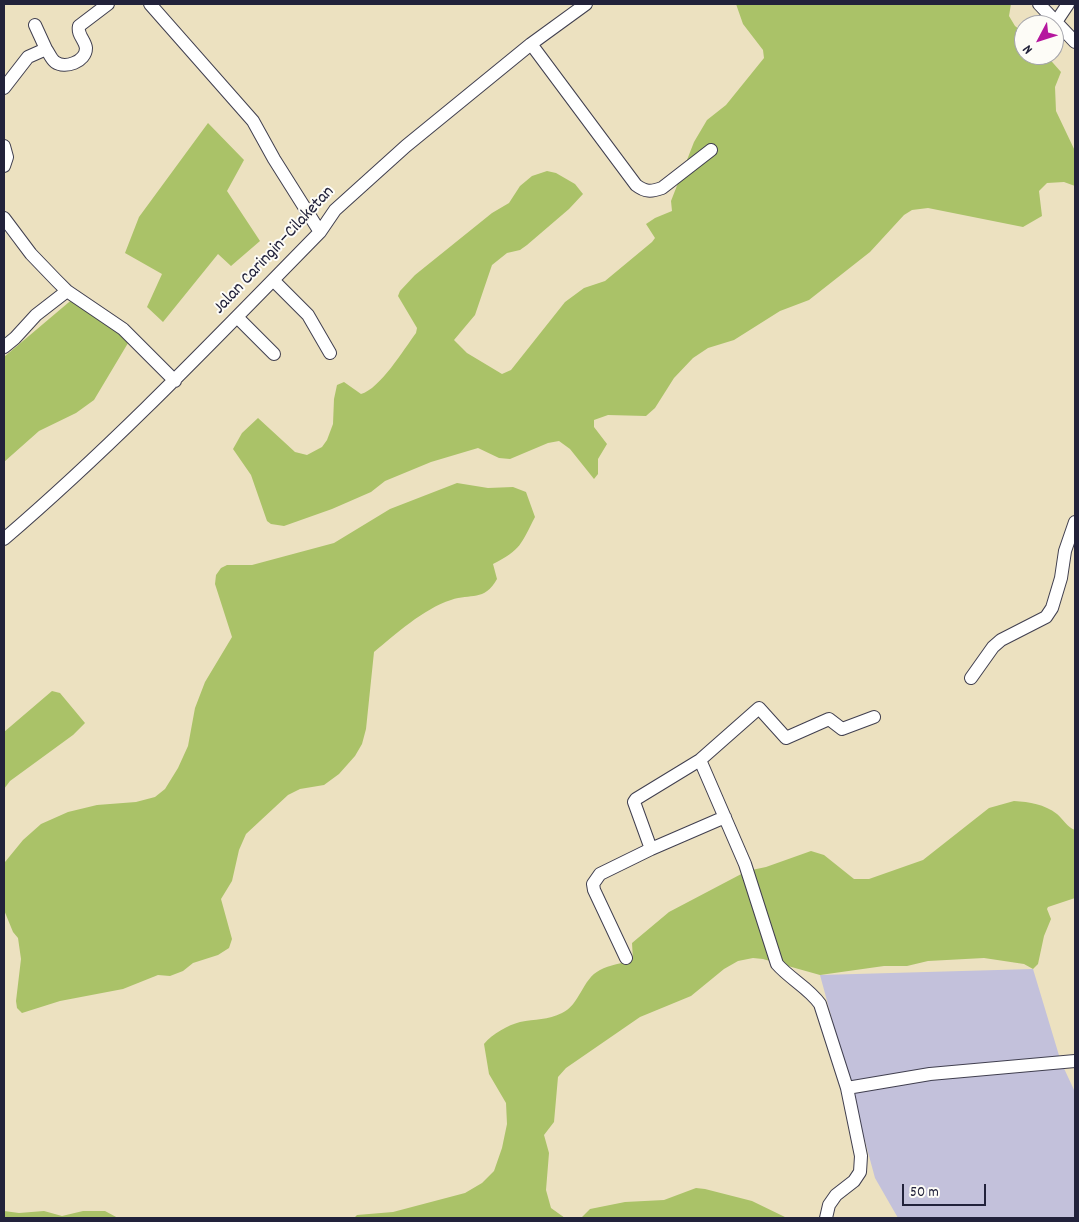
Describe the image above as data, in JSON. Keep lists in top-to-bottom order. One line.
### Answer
{"streets":{"street":["Jalan Caringin–Cilaketan"]},"scale_bar":"50 m","north":"bottom left"}
